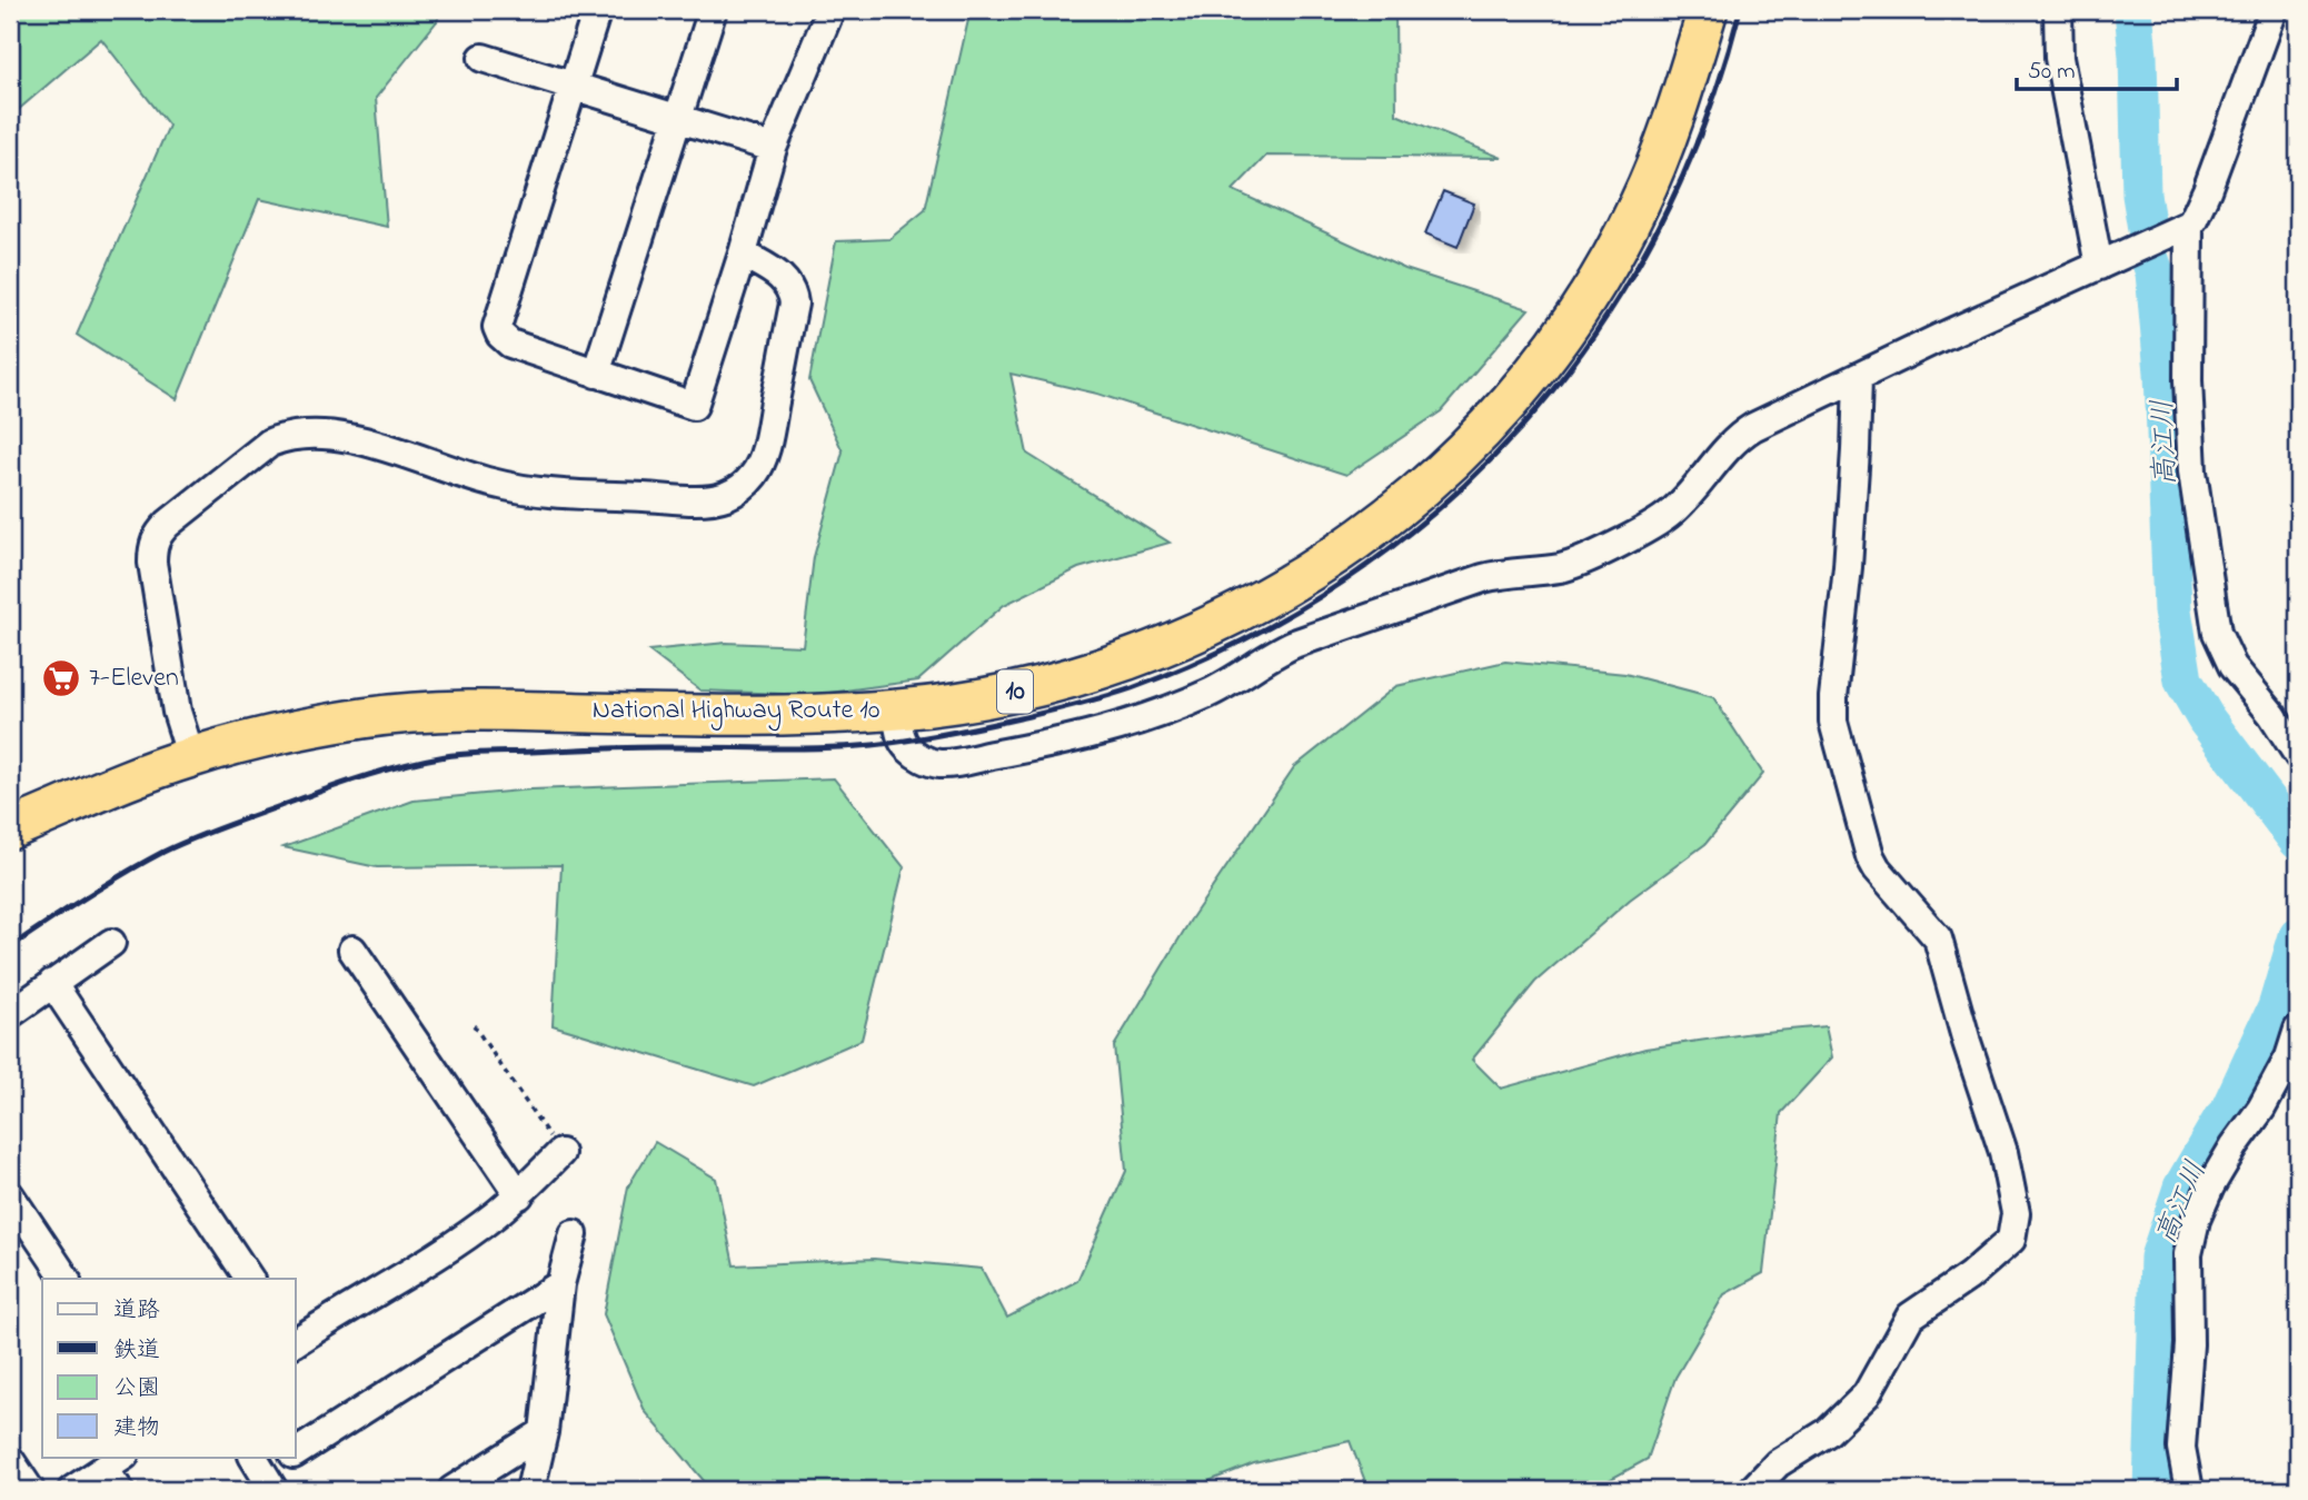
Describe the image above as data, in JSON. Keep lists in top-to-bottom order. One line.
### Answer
{"streets":{"highway":["10","National Highway Route 10"]},"water":["高江川"],"places":{"supermarket":["7-Eleven"]},"legend":["道路","鉄道","公園","建物"],"scale_bar":"50 m"}
